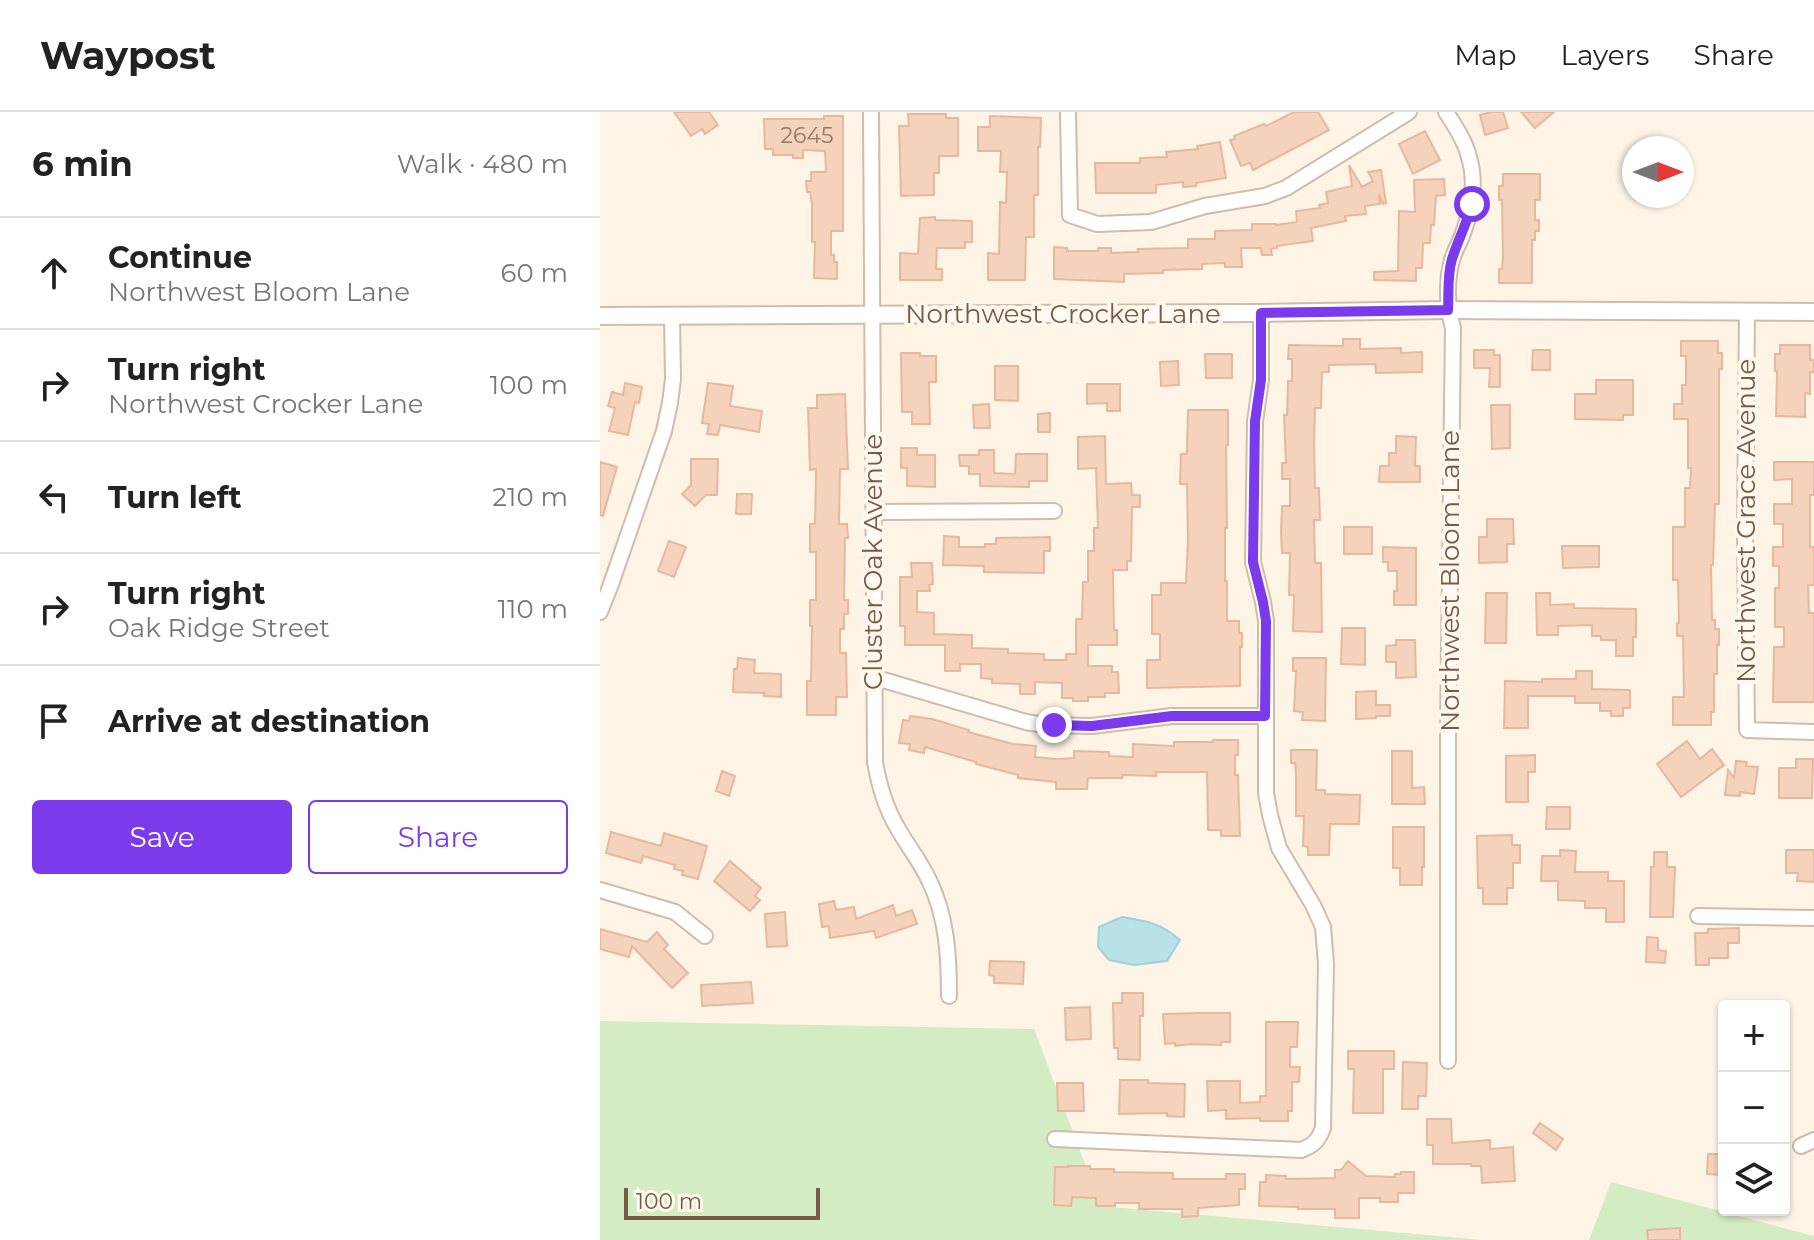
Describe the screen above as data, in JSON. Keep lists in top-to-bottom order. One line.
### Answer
{"streets":{"street":["Northwest Crocker Lane","Northwest Grace Avenue","Cluster Oak Avenue","Northwest Bloom Lane"]},"crossings":[["Northwest Crocker Lane","Northwest Grace Avenue"],["Northwest Crocker Lane","Cluster Oak Avenue"],["Northwest Crocker Lane","Northwest Bloom Lane"]],"house_numbers":["2645"],"scale_bar":"100 m","north":"right","page":{"header":"Waypost","nav":["Map","Layers","Share"],"heading":["6 min","Walk · 480 m"],"list":[["Continue","Northwest Bloom Lane","60 m"],["Turn right","Northwest Crocker Lane","100 m"],["Turn left","210 m"],["Turn right","Oak Ridge Street","110 m"],"Arrive at destination"],"buttons":["Save","Share"],"map_buttons":["+","−"],"scale":"100 m"}}
